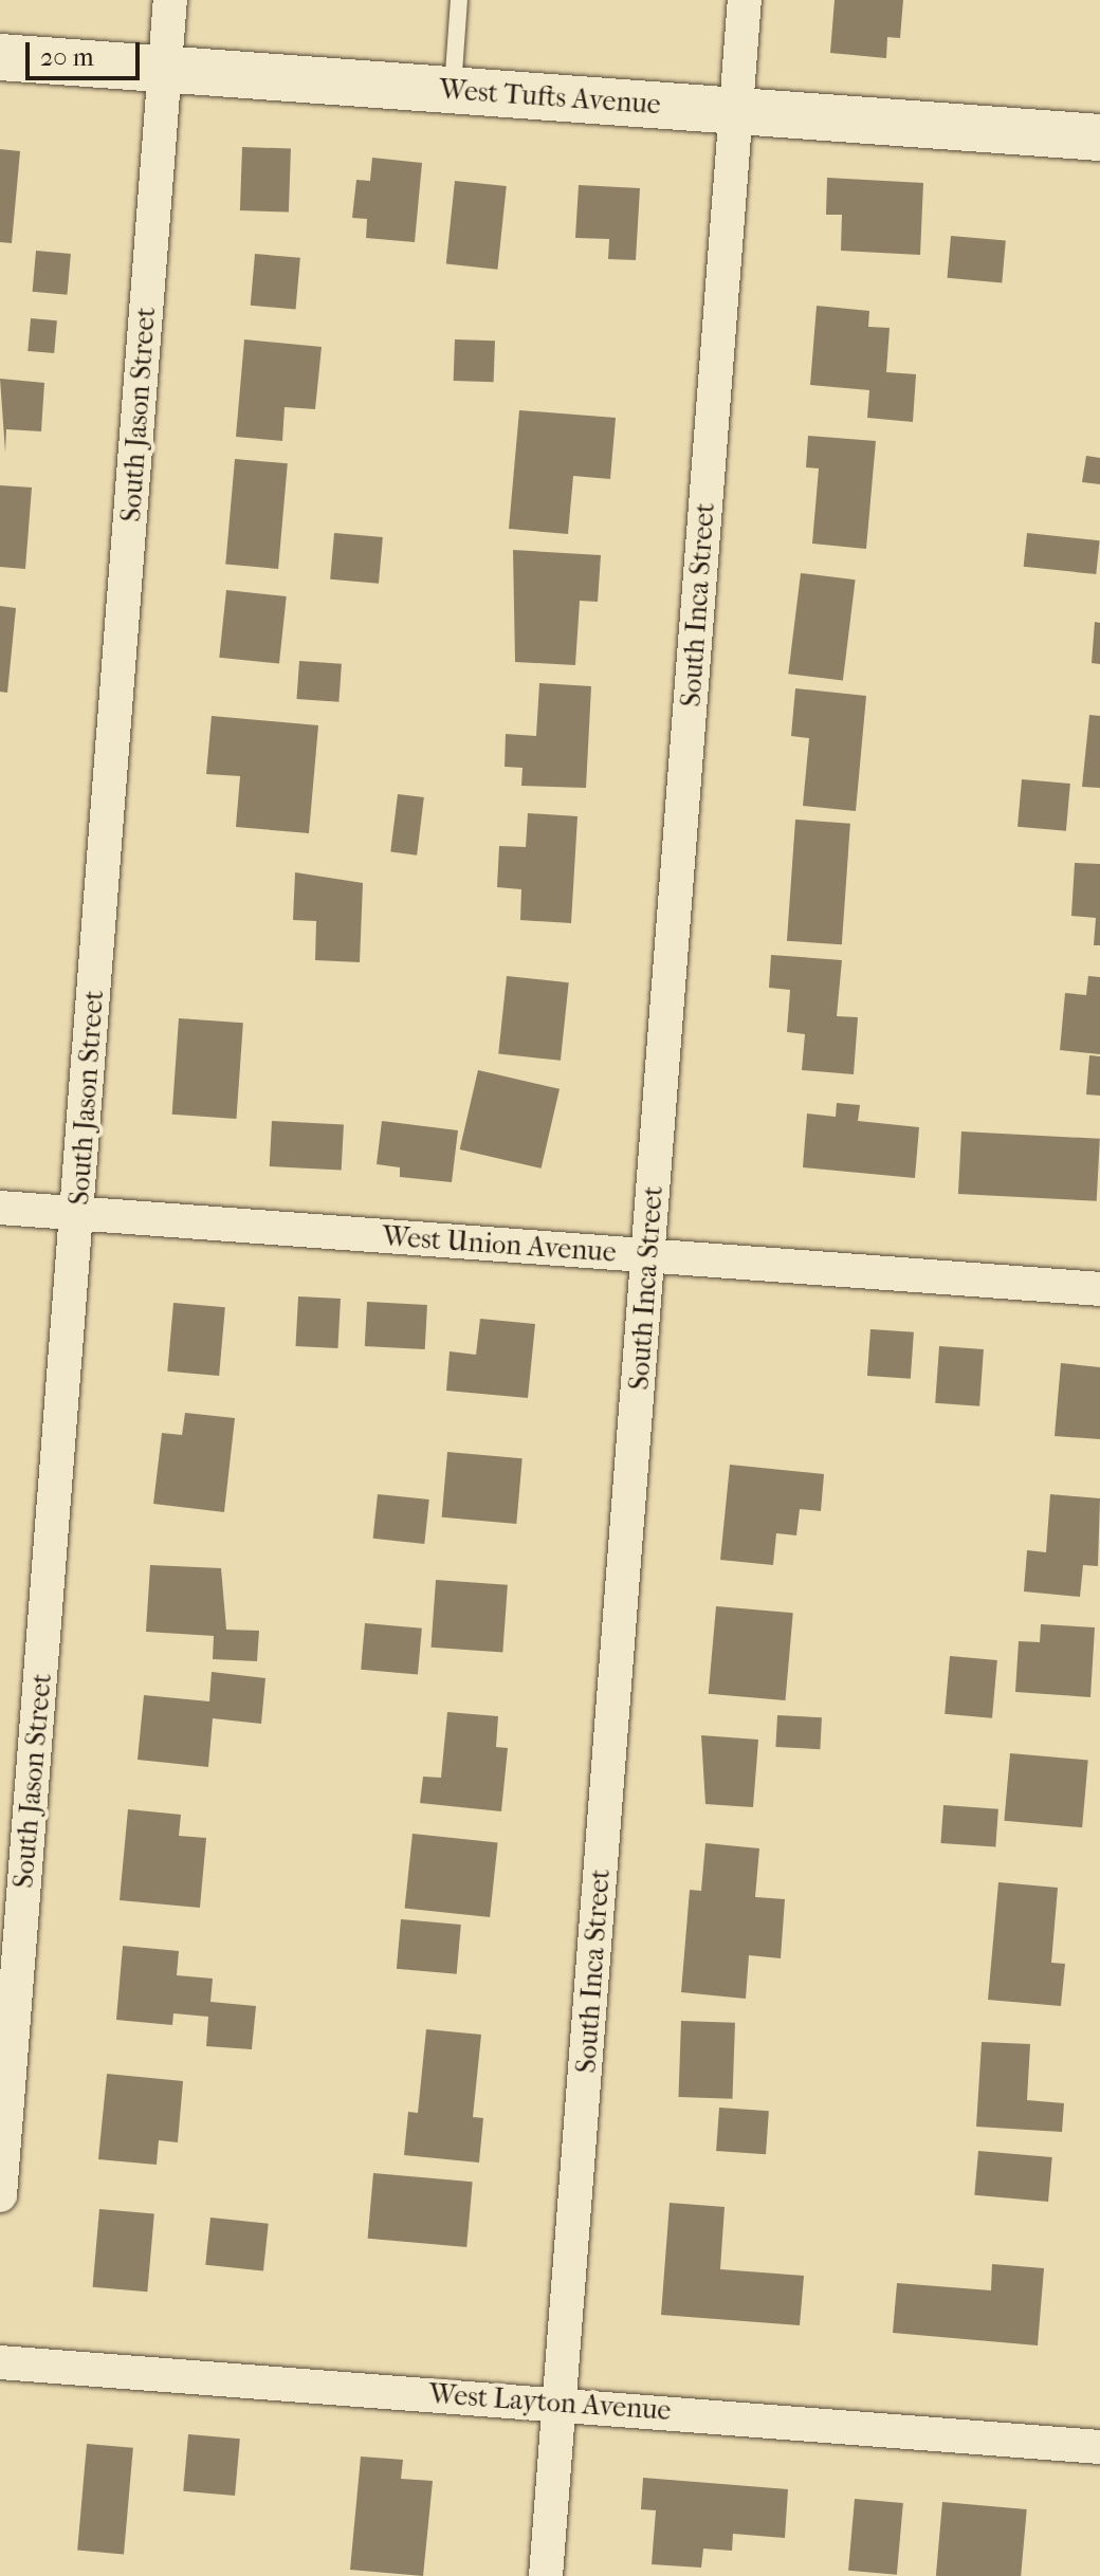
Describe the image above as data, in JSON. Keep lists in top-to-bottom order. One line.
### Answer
{"streets":{"street":["West Tufts Avenue","South Jason Street","South Inca Street","West Union Avenue","West Layton Avenue"]},"crossings":[["West Tufts Avenue","South Jason Street"],["West Tufts Avenue","South Inca Street"],["South Jason Street","West Union Avenue"],["South Inca Street","West Union Avenue"],["South Inca Street","West Layton Avenue"]],"scale_bar":"20 m"}
